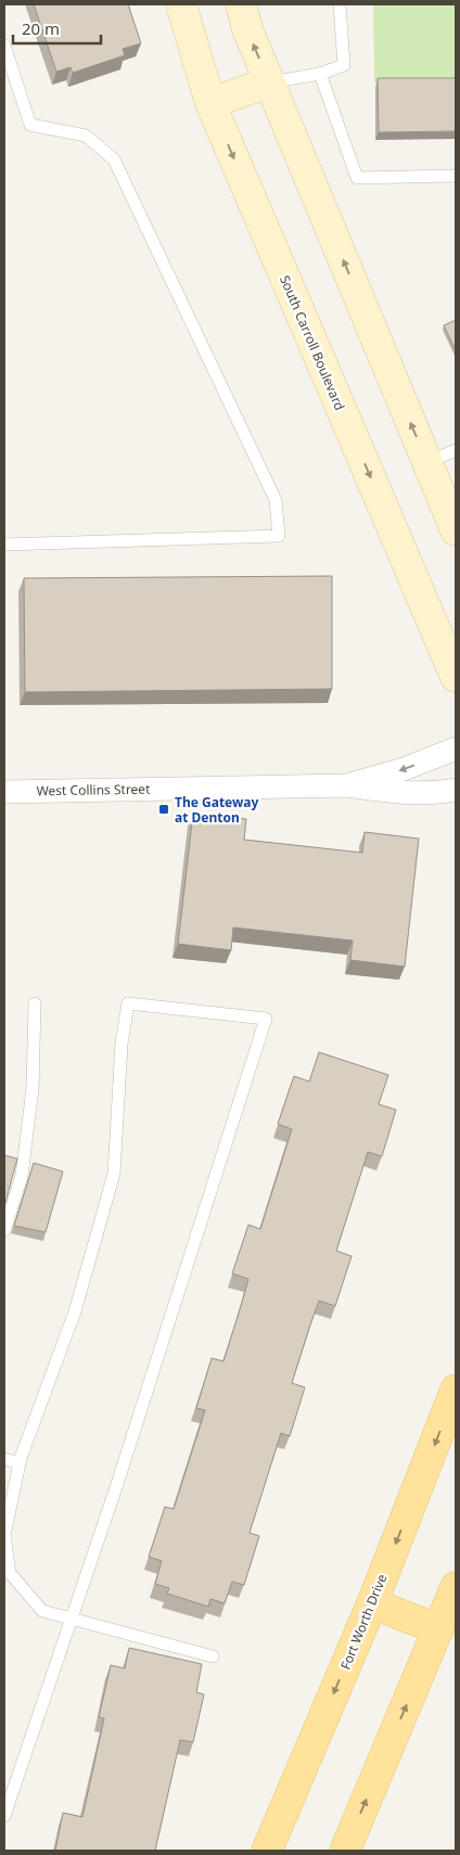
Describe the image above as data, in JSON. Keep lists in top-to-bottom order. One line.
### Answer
{"streets":{"main road":["South Carroll Boulevard","Fort Worth Drive"],"street":["West Collins Street"]},"places":{"transit":["The Gateway at Denton"]},"scale_bar":"20 m"}
